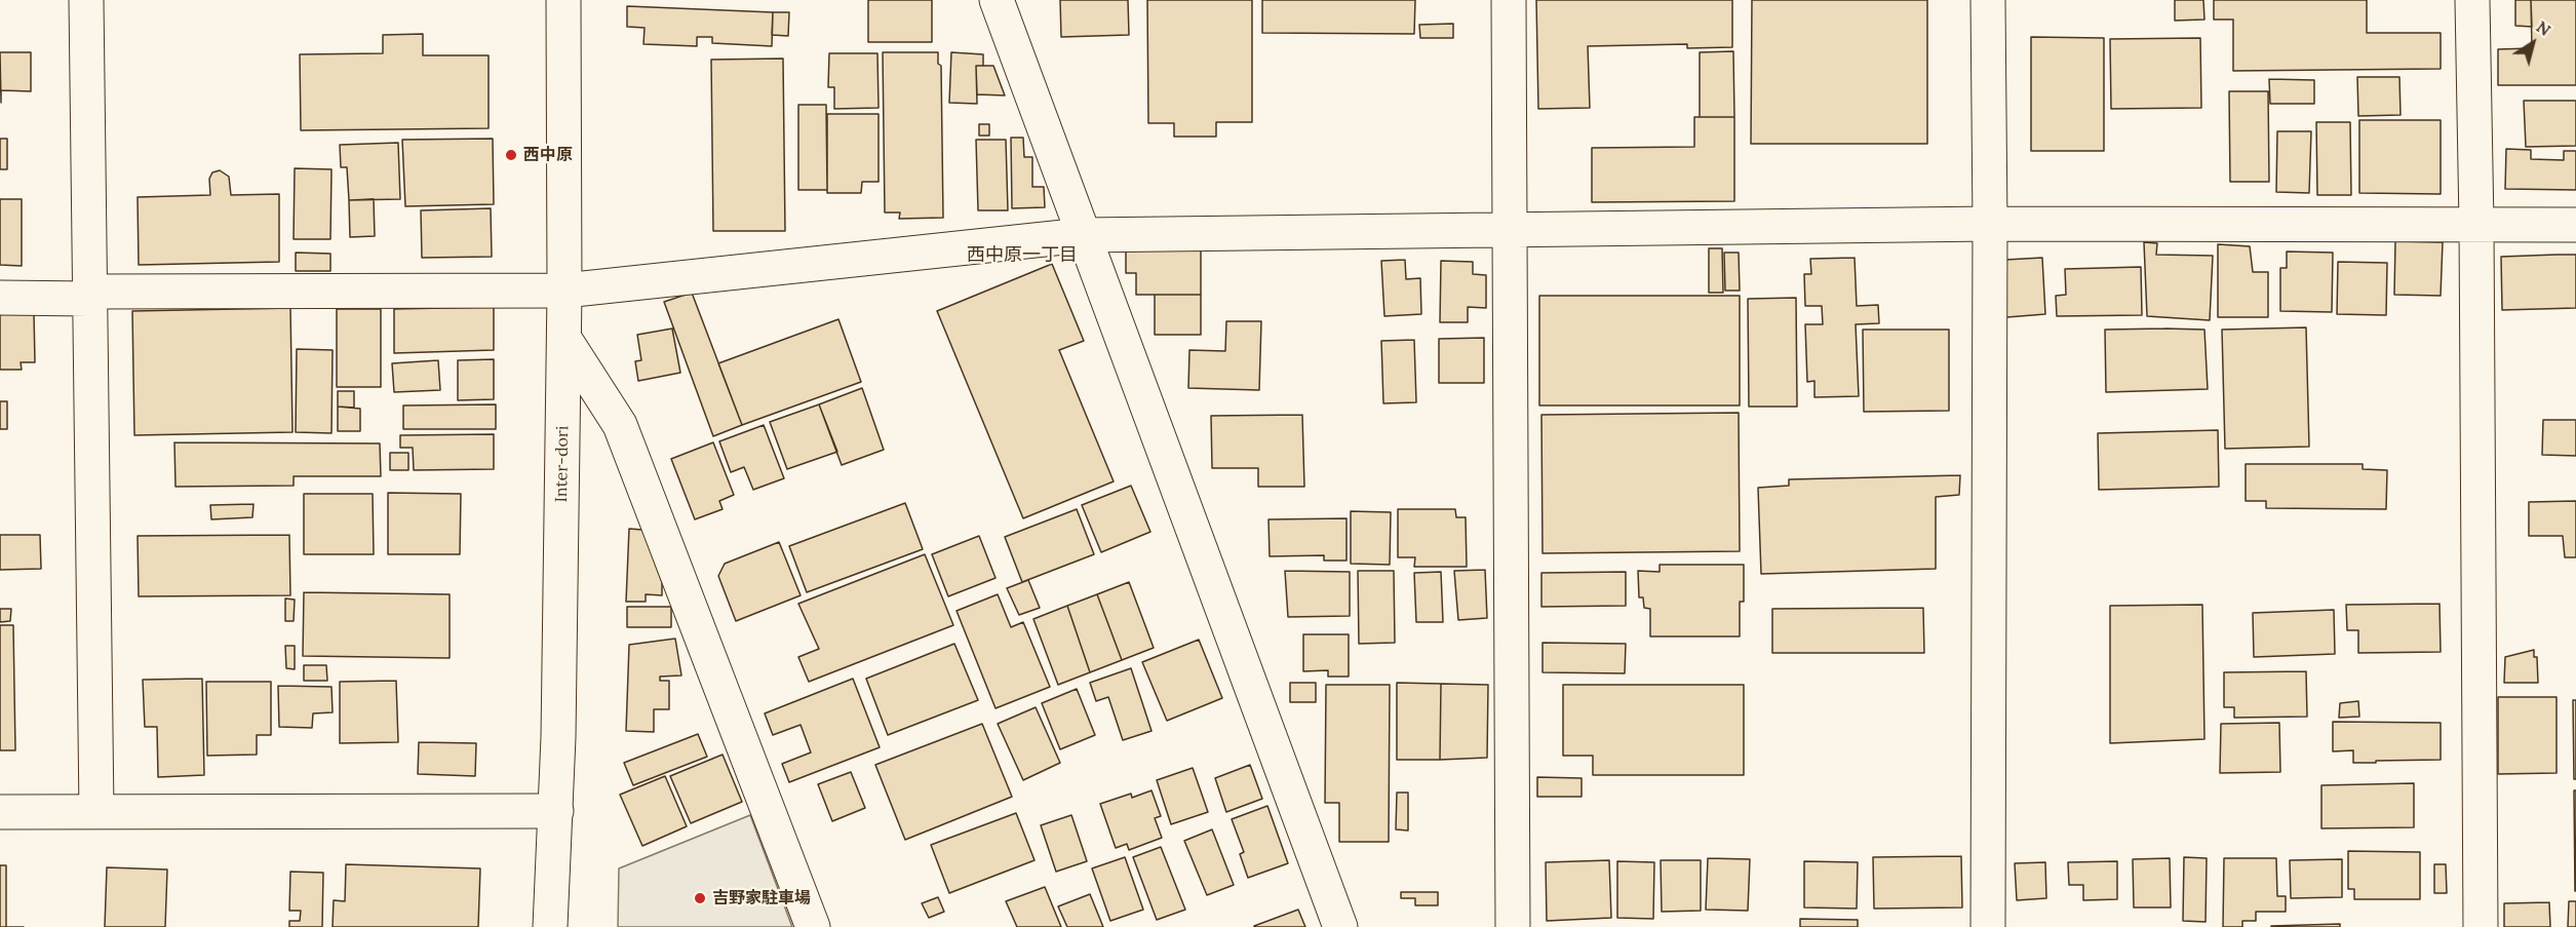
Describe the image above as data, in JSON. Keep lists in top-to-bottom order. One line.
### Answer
{"streets":{"street":["Inter-dori"]},"districts":["西中原一丁目"],"places":["西中原","吉野家駐車場"],"north":"top right"}
